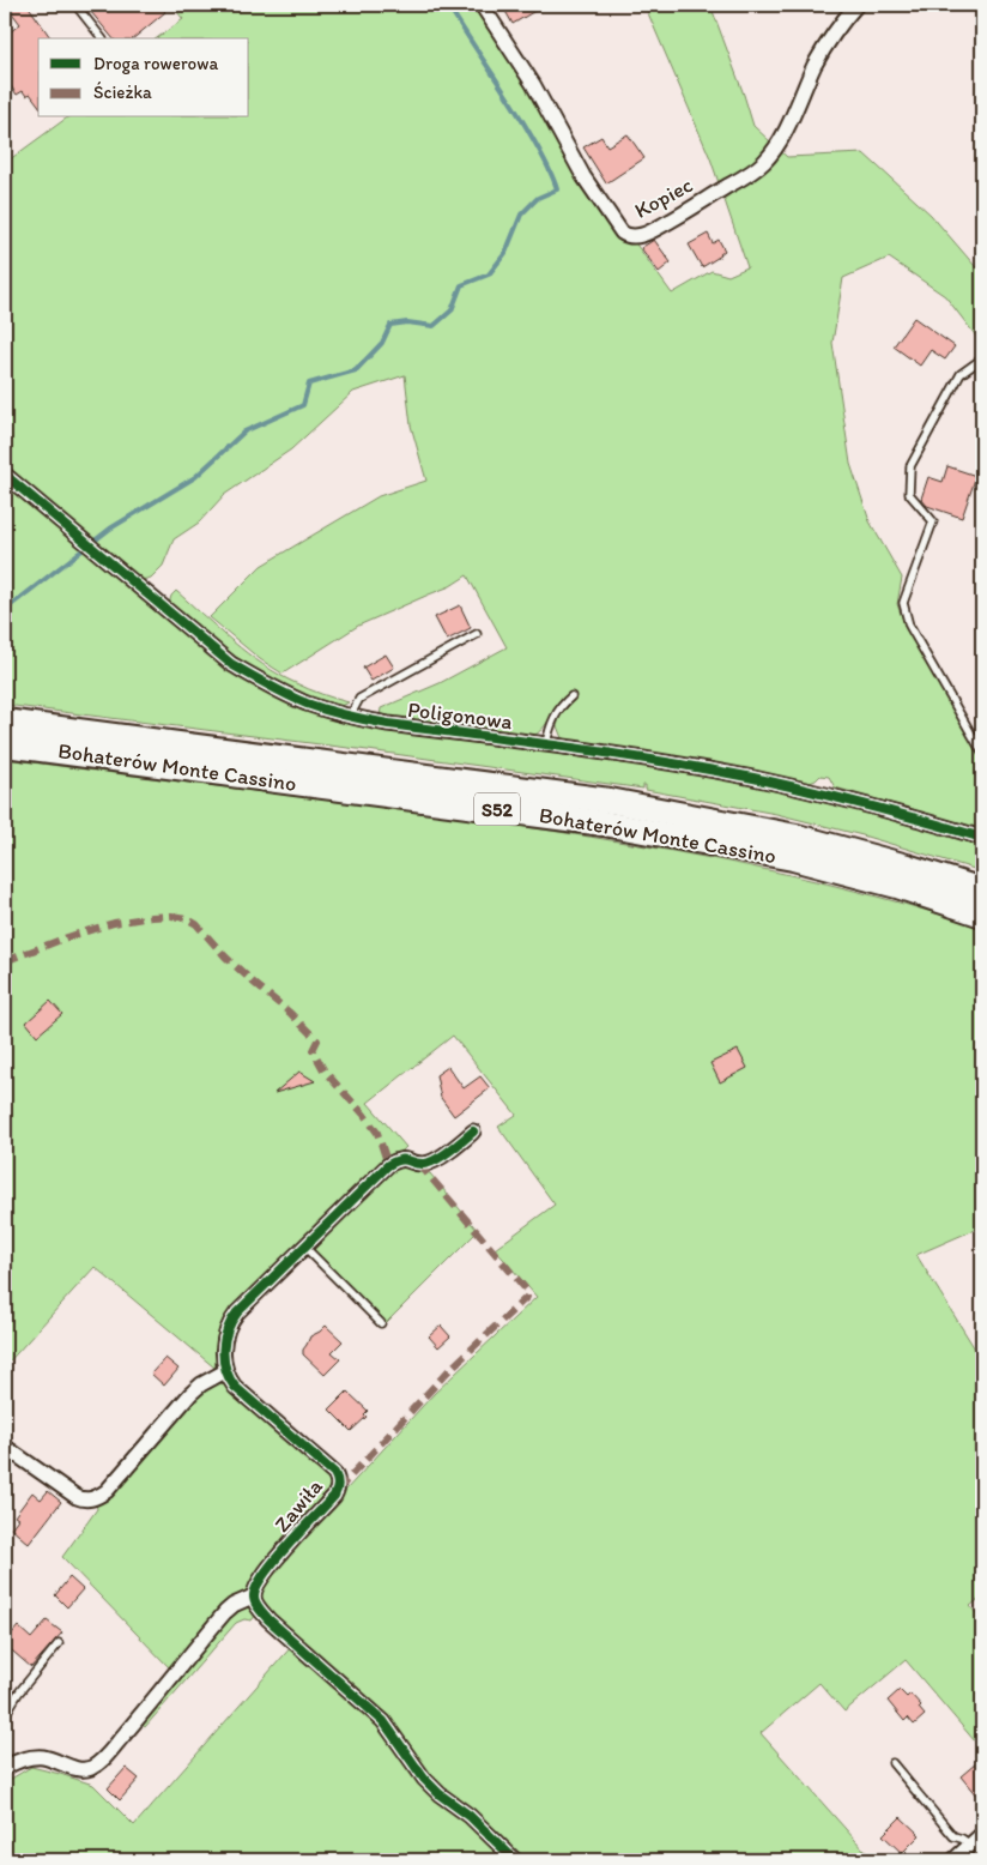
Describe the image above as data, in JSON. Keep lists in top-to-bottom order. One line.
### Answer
{"streets":{"highway":["Bohaterów Monte Cassino","S52"],"street":["Kopiec","Poligonowa","Zawiła"]},"legend":["Droga rowerowa","Ścieżka"]}
